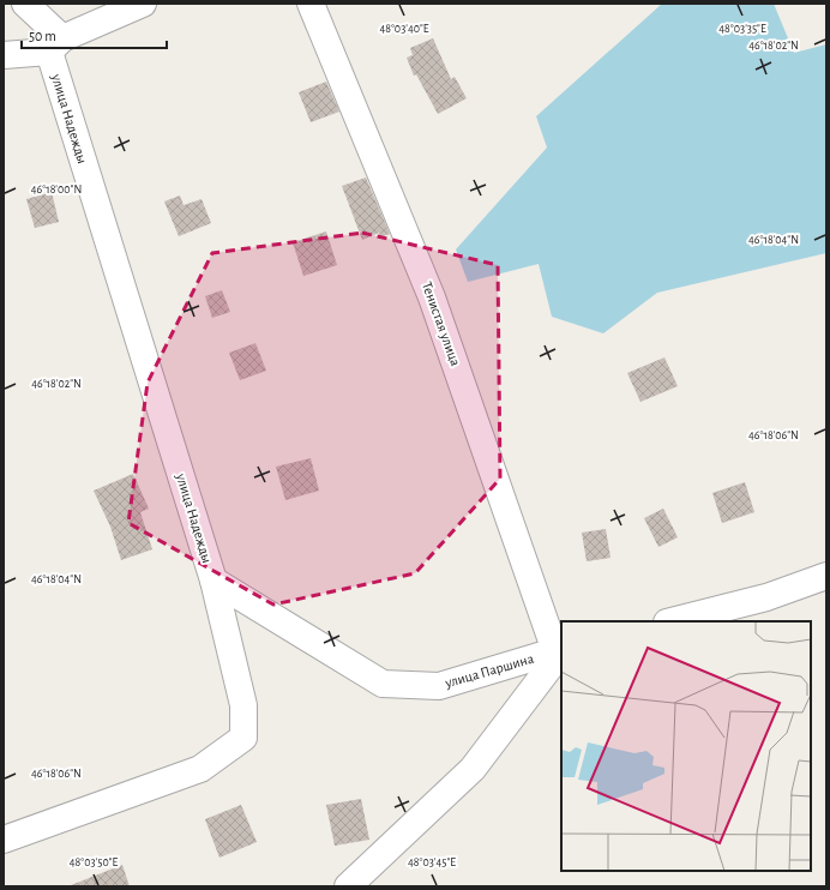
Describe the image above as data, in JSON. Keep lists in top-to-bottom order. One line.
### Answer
{"streets":{"street":["улица Надежды","Тенистая улица","улица Паршина"]},"crossings":[["улица Надежды","улица Паршина"],["Тенистая улица","улица Паршина"]],"scale_bar":"50 m","coordinates":["48°03'40\"E","48°03'35\"E","46°18'02\"N","46°18'00\"N","46°18'04\"N","46°18'06\"N","48°03'50\"E","48°03'45\"E"]}
